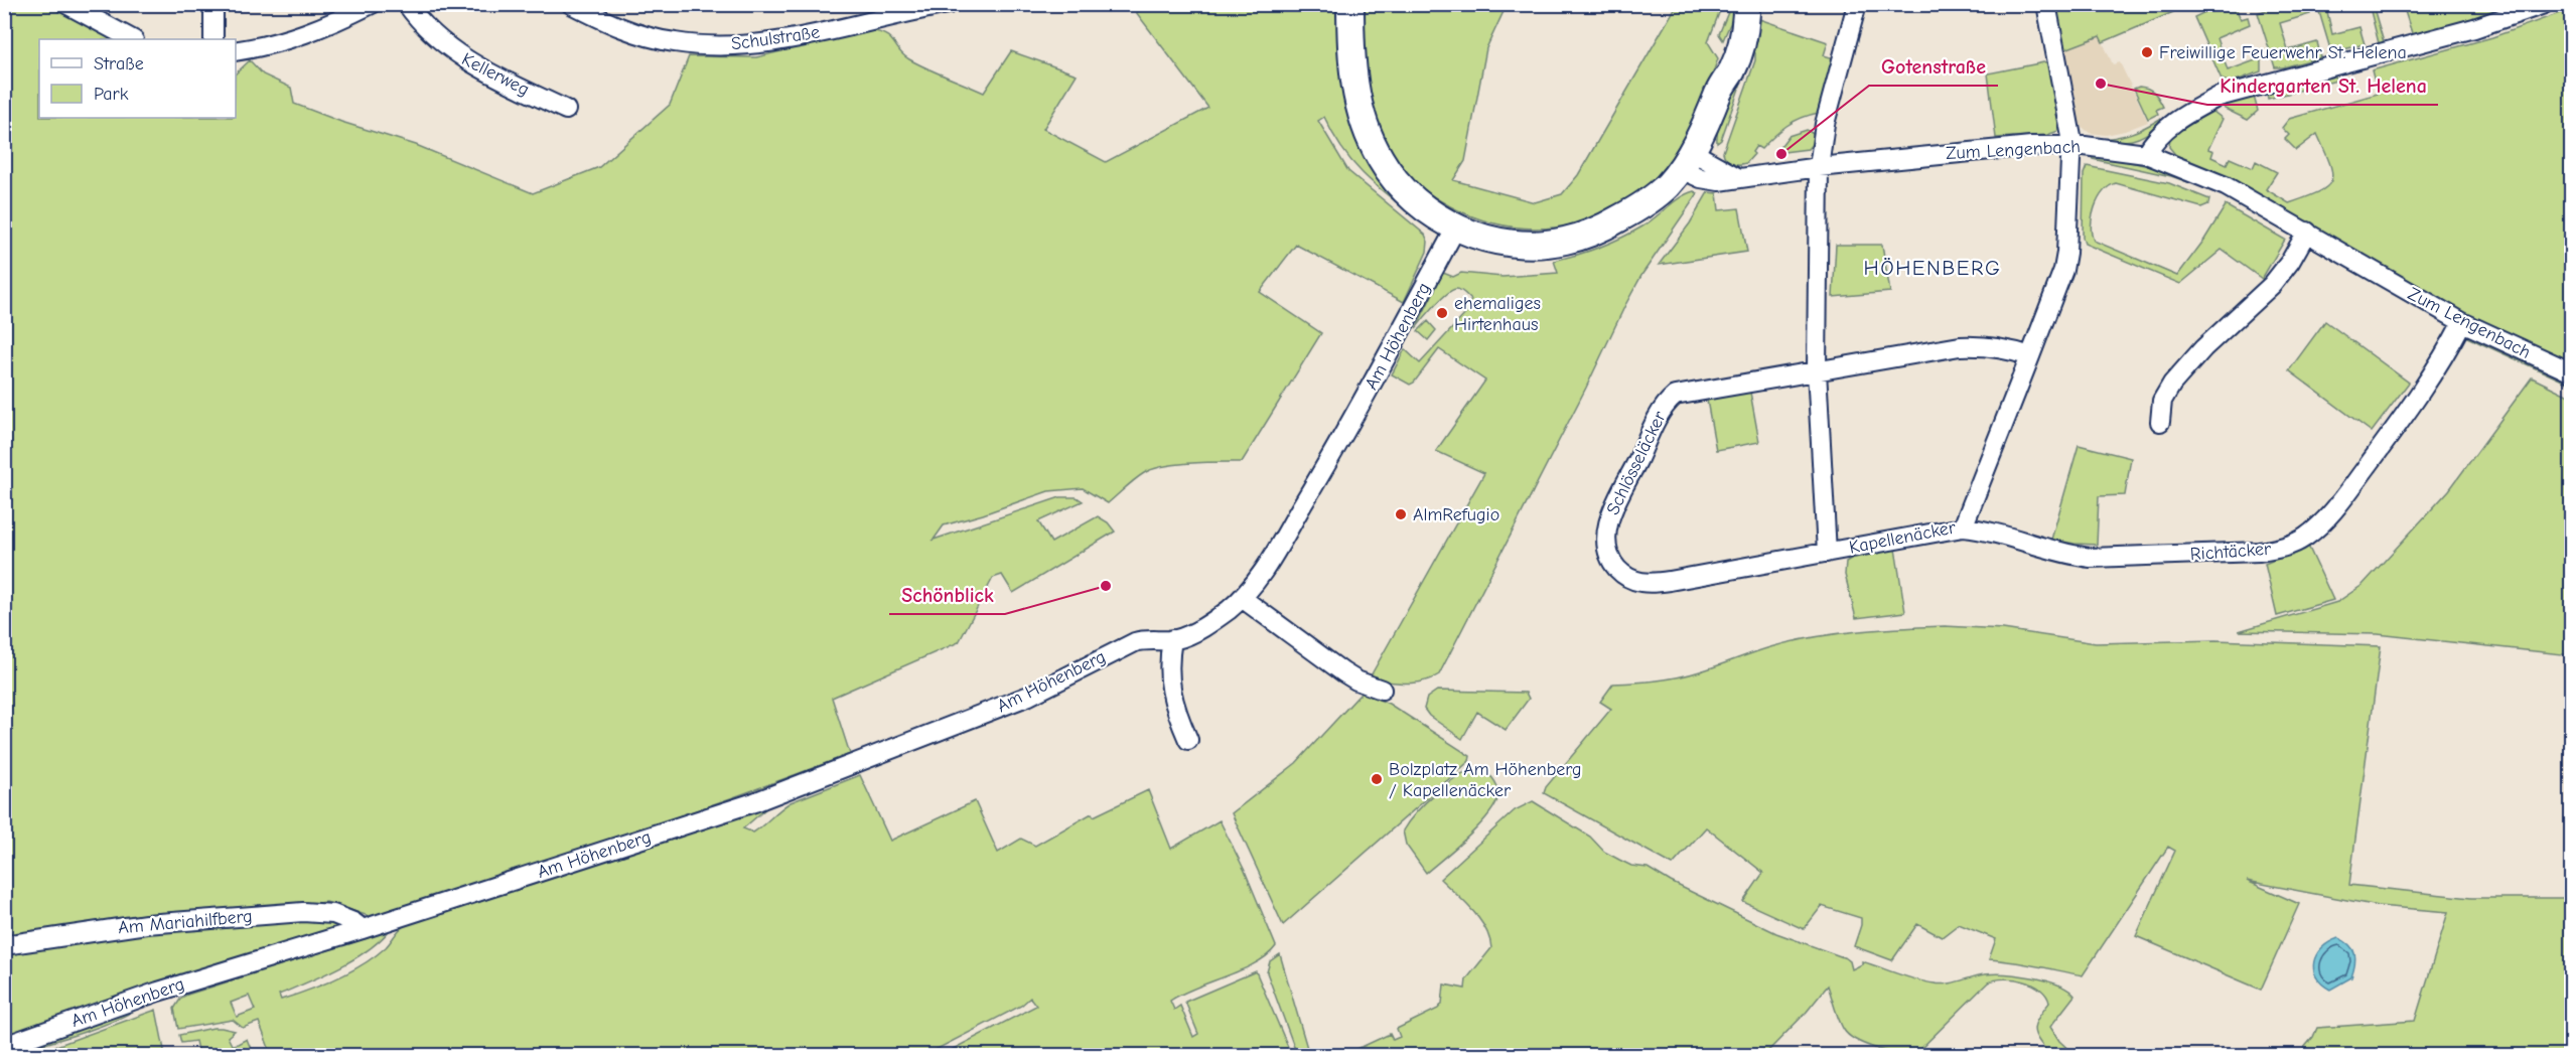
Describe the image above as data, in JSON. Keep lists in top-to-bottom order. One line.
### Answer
{"streets":{"street":["Schulstraße","Kellerweg","Zum Lengenbach","Am Höhenberg","Schlösseläcker","Kapellenäcker","Richtäcker","Am Mariahilfberg"]},"crossings":[["Zum Lengenbach","Kapellenäcker"],["Zum Lengenbach","Richtäcker"],["Am Höhenberg","Am Mariahilfberg"],["Schlösseläcker","Kapellenäcker"],["Kapellenäcker","Richtäcker"]],"districts":["HÖHENBERG"],"places":["Freiwillige Feuerwehr St. Helena","Kindergarten St. Helena","Gotenstraße","ehemaliges Hirtenhaus","AlmRefugio","Schönblick","Bolzplatz Am Höhenberg / Kapellenäcker"],"legend":["Straße","Park"]}
